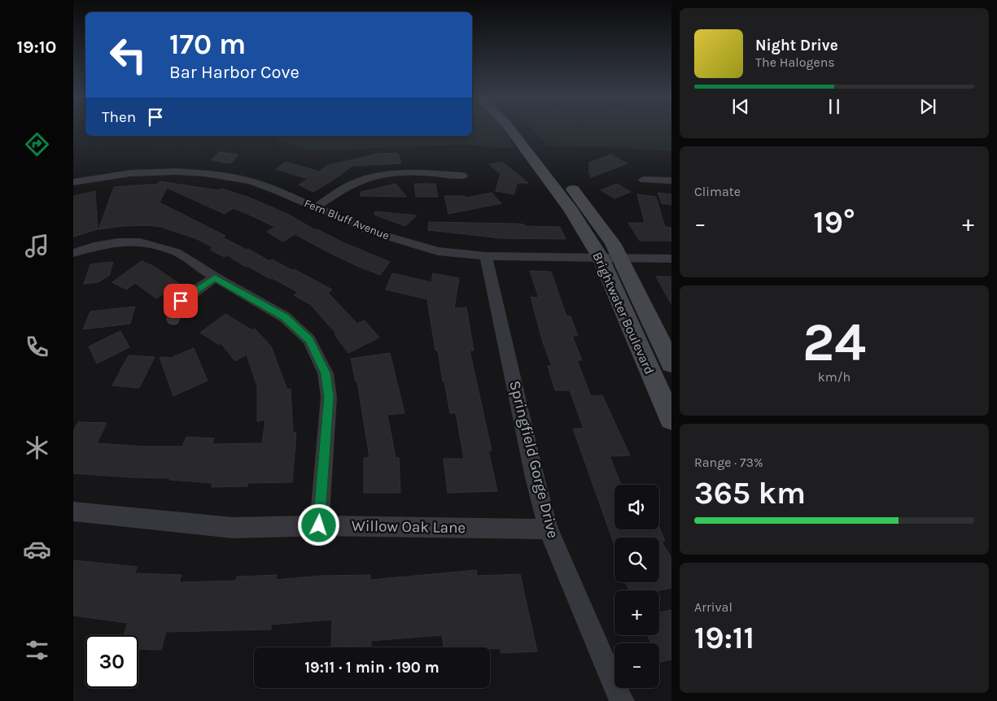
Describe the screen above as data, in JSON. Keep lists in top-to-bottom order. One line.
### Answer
{"streets":{"street":["Fern Bluff Avenue","Brightwater Boulevard","Springfield Gorge Drive","Willow Oak Lane"]},"crossings":[["Fern Bluff Avenue","Brightwater Boulevard"],["Fern Bluff Avenue","Springfield Gorge Drive"],["Springfield Gorge Drive","Willow Oak Lane"]],"page":{"tabs":"19:10","turn":["170 m","Bar Harbor Cove"],"song":["Night Drive","The Halogens"],"then":"Then","tile":["Climate",["24","km/h"],["Range · 73%","365 km"],["Arrival","19:11"]],"heat":["−","19°","+"],"map_buttons":["+","−"],"limit":"30","trip":"19:11 · 1 min · 190 m"}}
